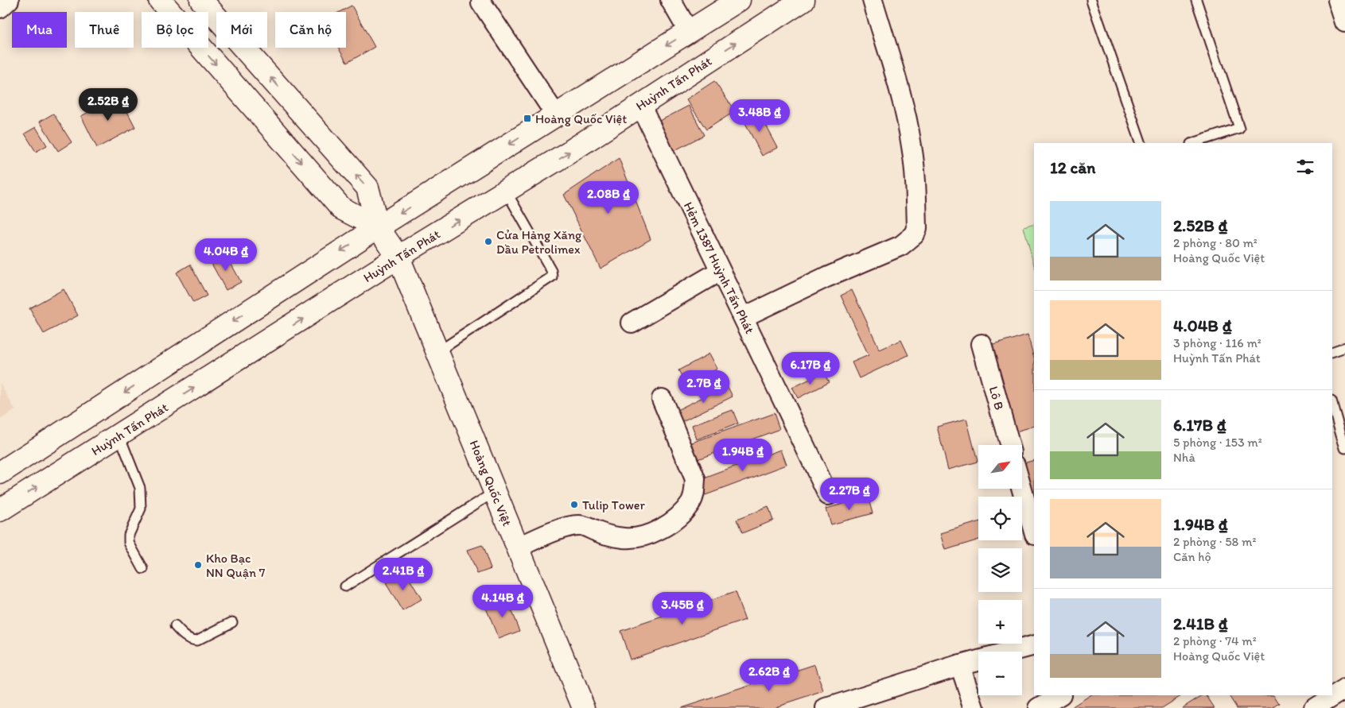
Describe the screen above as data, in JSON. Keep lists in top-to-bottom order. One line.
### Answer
{"streets":{"main road":["Huỳnh Tấn Phát","Hoàng Quốc Việt"],"street":["Hẻm 1387 Huỳnh Tấn Phát","Lô B"]},"crossings":[["Huỳnh Tấn Phát","Hẻm 1387 Huỳnh Tấn Phát"],["Huỳnh Tấn Phát","Hoàng Quốc Việt"]],"places":{"transit":["Hoàng Quốc Việt"],"other":["Cửa Hàng Xăng Dầu Petrolimex","Tulip Tower","Kho Bạc NN Quận 7"]},"north":"top right","page":{"chip":["Mua","Thuê","Bộ lọc","Mới","Căn hộ"],"price":["2.52B ₫","3.48B ₫","2.08B ₫","4.04B ₫","6.17B ₫","2.7B ₫","1.94B ₫","2.27B ₫","2.41B ₫","4.14B ₫","3.45B ₫","2.62B ₫"],"heading":"12 căn","list":[{"name":"2.52B ₫","note":"2 phòng · 80 m² · Hoàng Quốc Việt"},{"name":"4.04B ₫","note":"3 phòng · 116 m² · Huỳnh Tấn Phát"},{"name":"6.17B ₫","note":"5 phòng · 153 m² · Nhà"},{"name":"1.94B ₫","note":"2 phòng · 58 m² · Căn hộ"},{"name":"2.41B ₫","note":"2 phòng · 74 m² · Hoàng Quốc Việt"}],"map_buttons":["+","−"]}}
